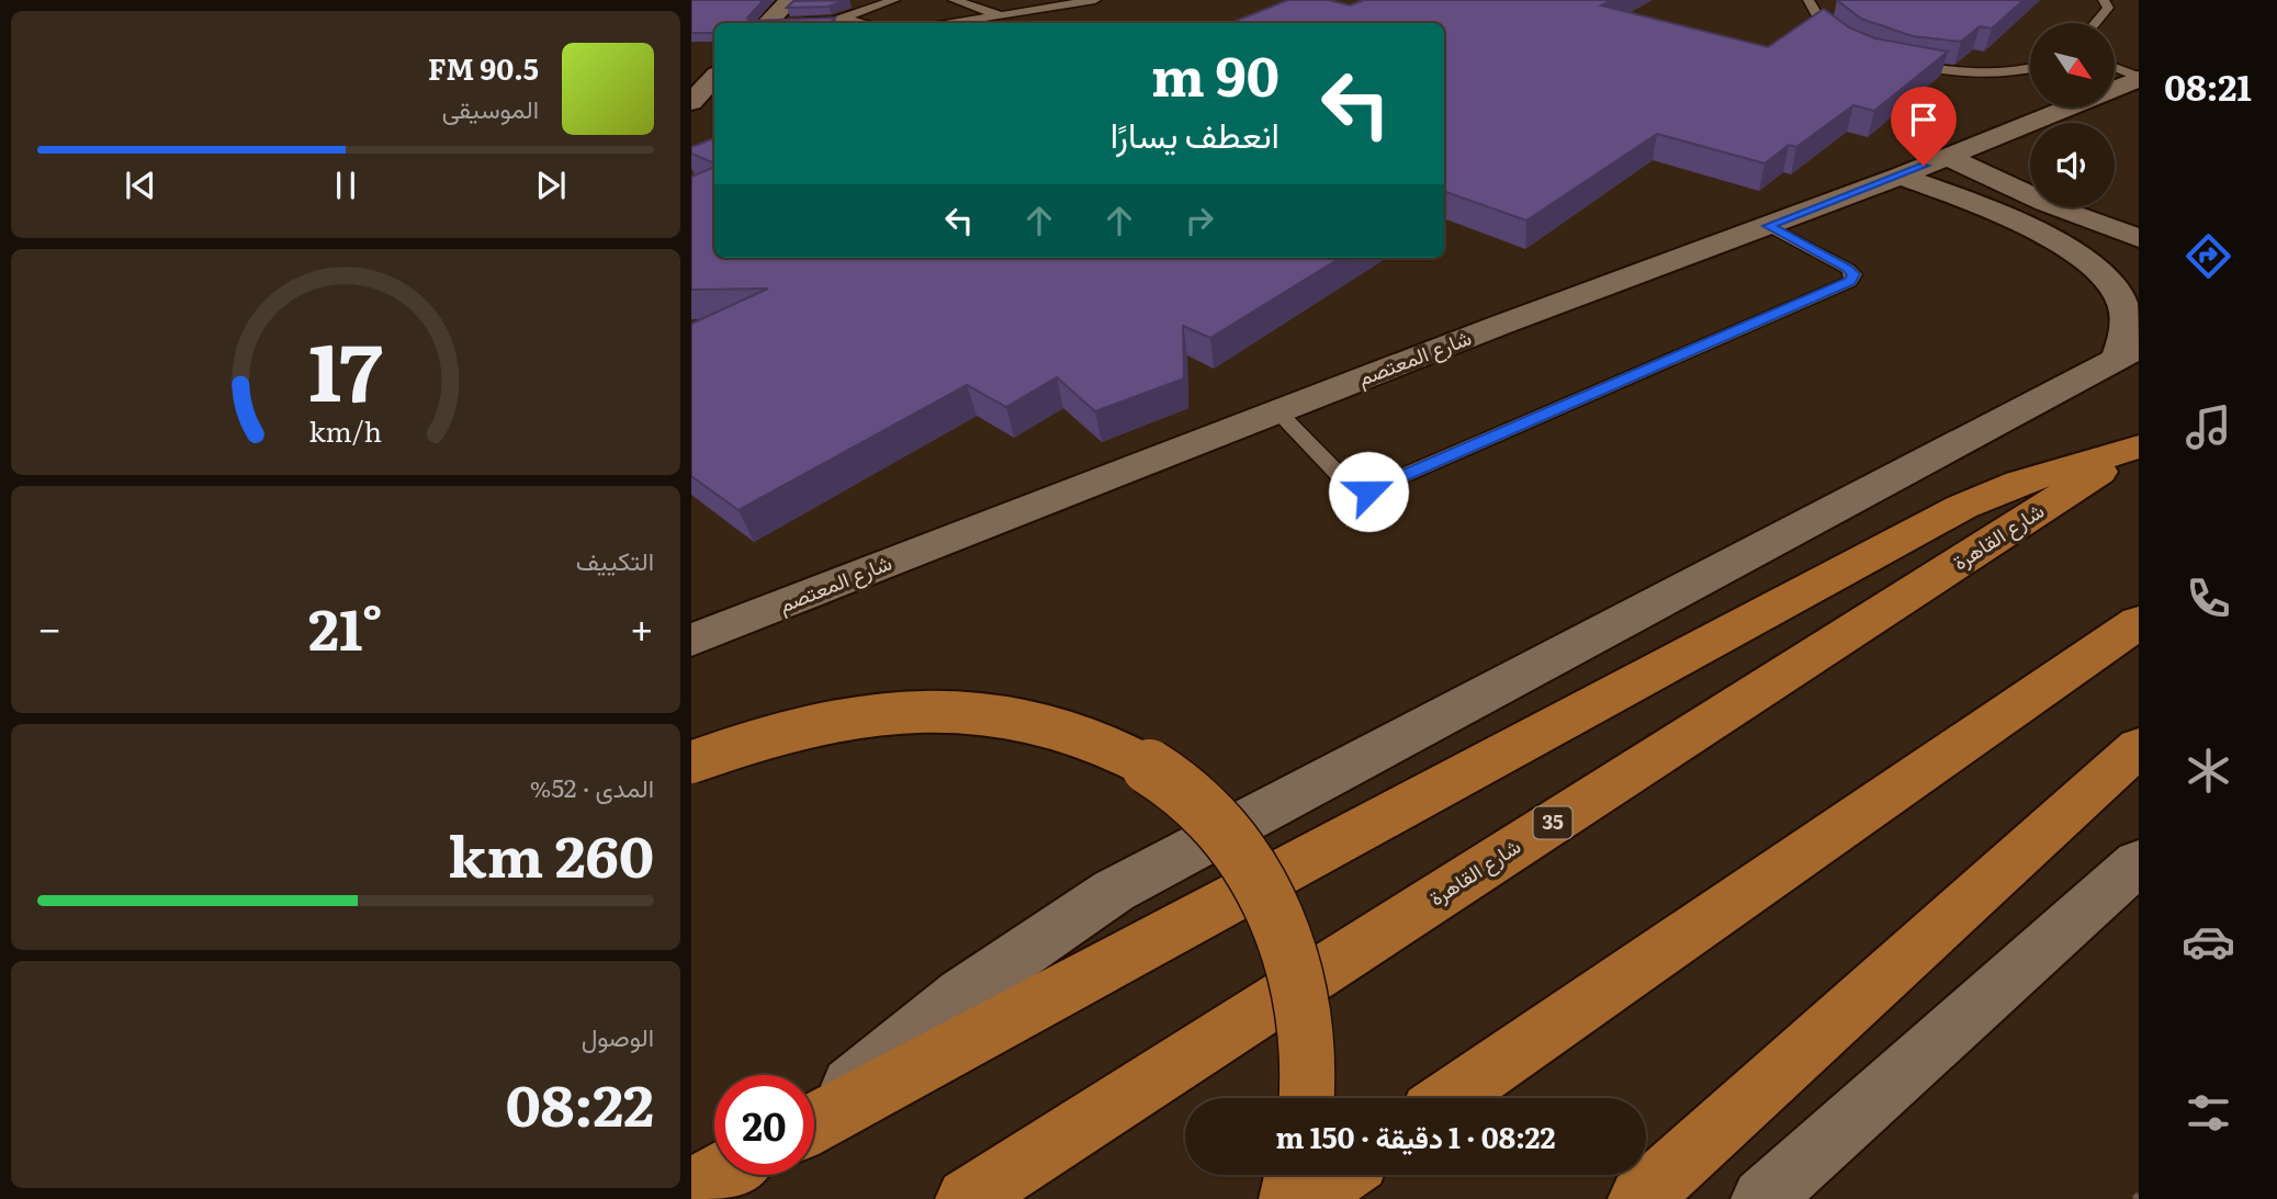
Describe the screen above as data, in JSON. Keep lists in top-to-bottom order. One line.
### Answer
{"streets":{"main road":["شارع القاهرة","35"],"street":["شارع المعتصم"]},"north":"bottom right","page":{"tabs":"08:21","turn":["90 m","انعطف يسارًا"],"song":["90.5 FM","الموسيقى"],"tile":["التكييف",["المدى · 52%","260 km"],["الوصول","08:22"]],"heat":["−","21°","+"],"limit":"20","trip":"08:22 · 1 دقيقة · 150 m","gauge":["17","km/h"]}}
